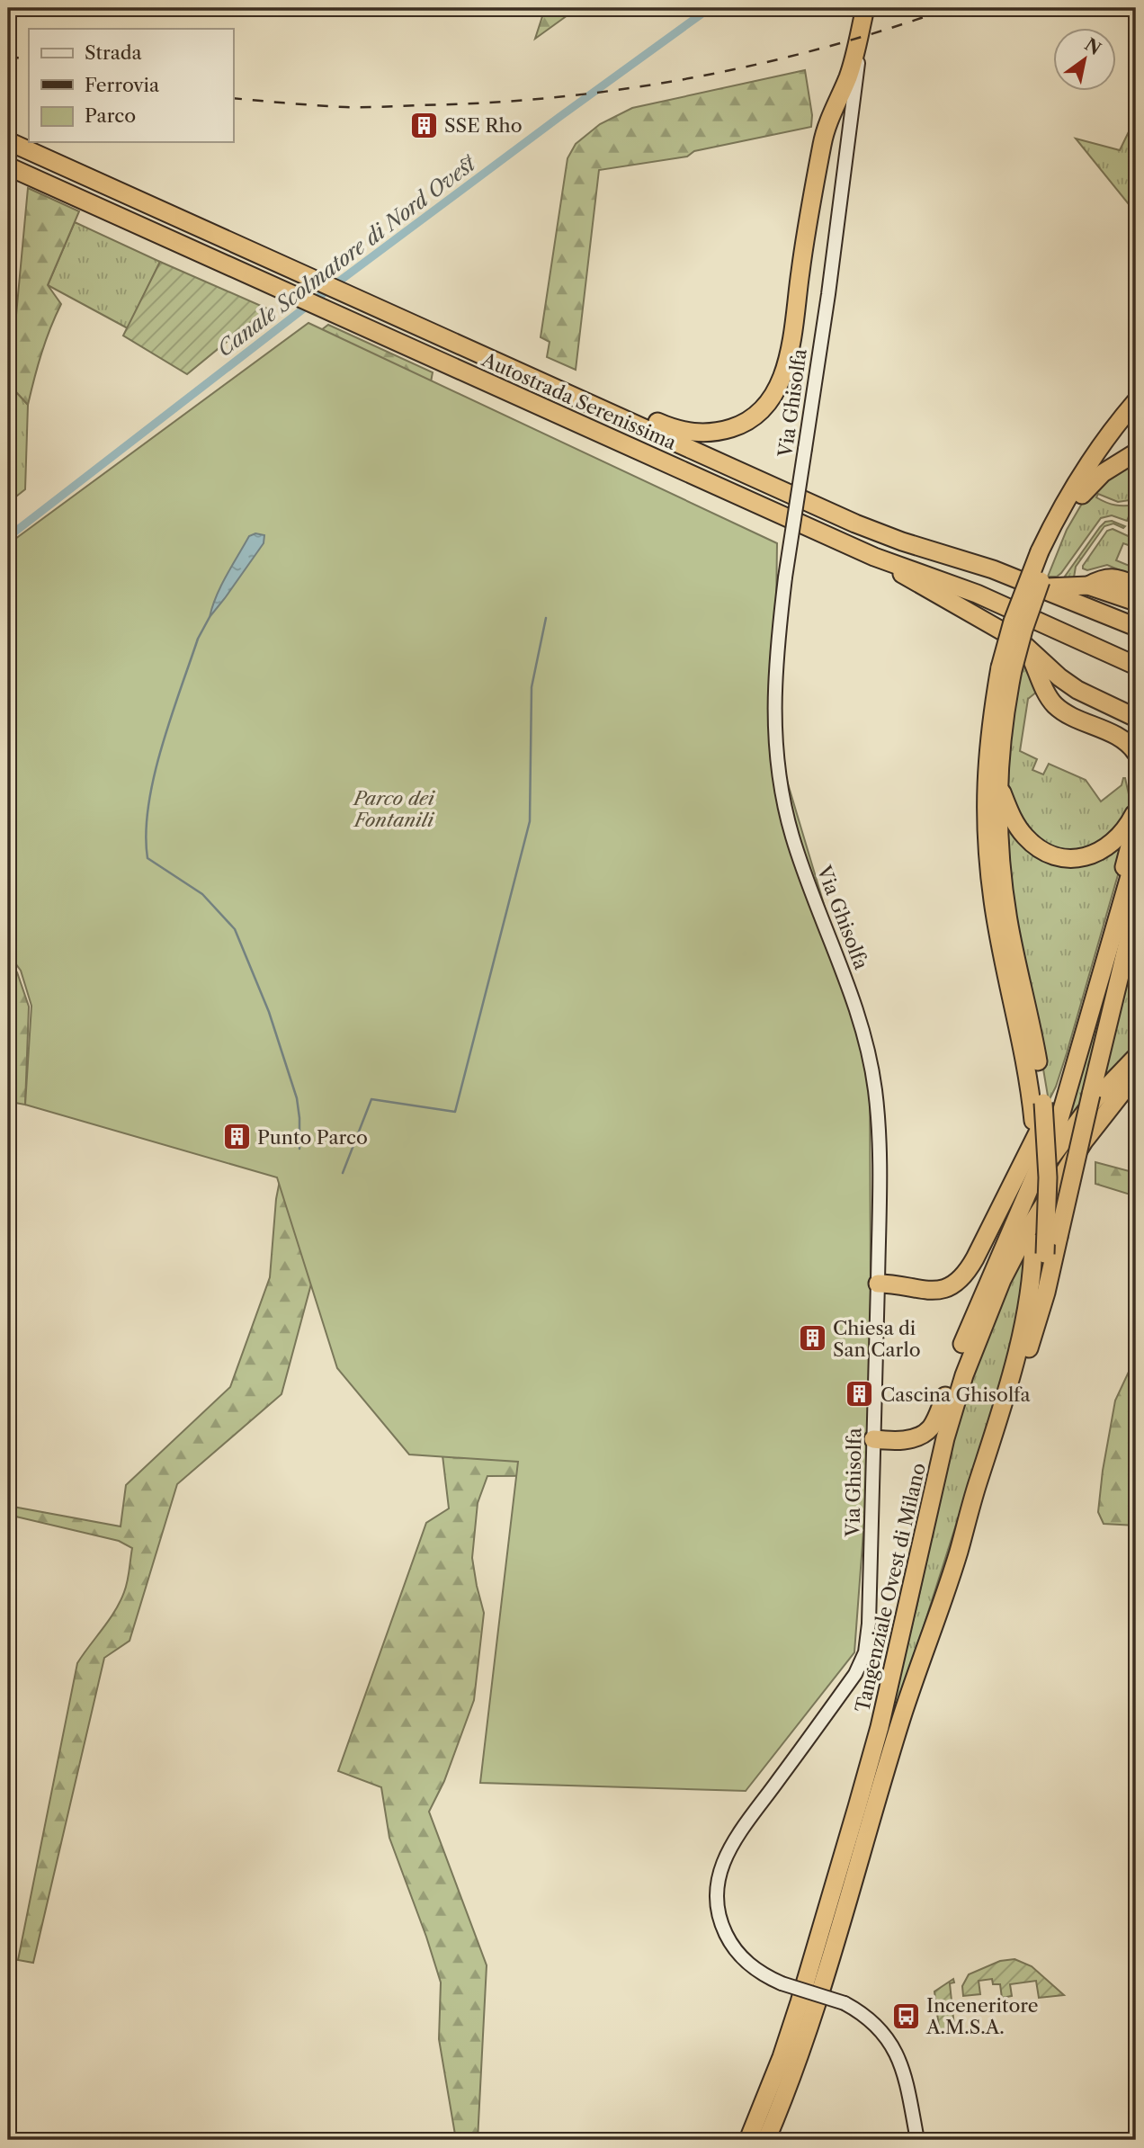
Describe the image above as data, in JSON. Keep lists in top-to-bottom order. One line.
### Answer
{"streets":{"highway":["Autostrada Serenissima","Tangenziale Ovest di Milano"],"street":["Via Ghisolfa"]},"water":["Canale Scolmatore di Nord Ovest"],"parks":["Parco dei Fontanili"],"places":{"building":["SSE Rho","Punto Parco","Chiesa di San Carlo","Cascina Ghisolfa"],"bus stop":["Inceneritore A.M.S.A."]},"legend":["Strada","Ferrovia","Parco"],"north":"top right"}
